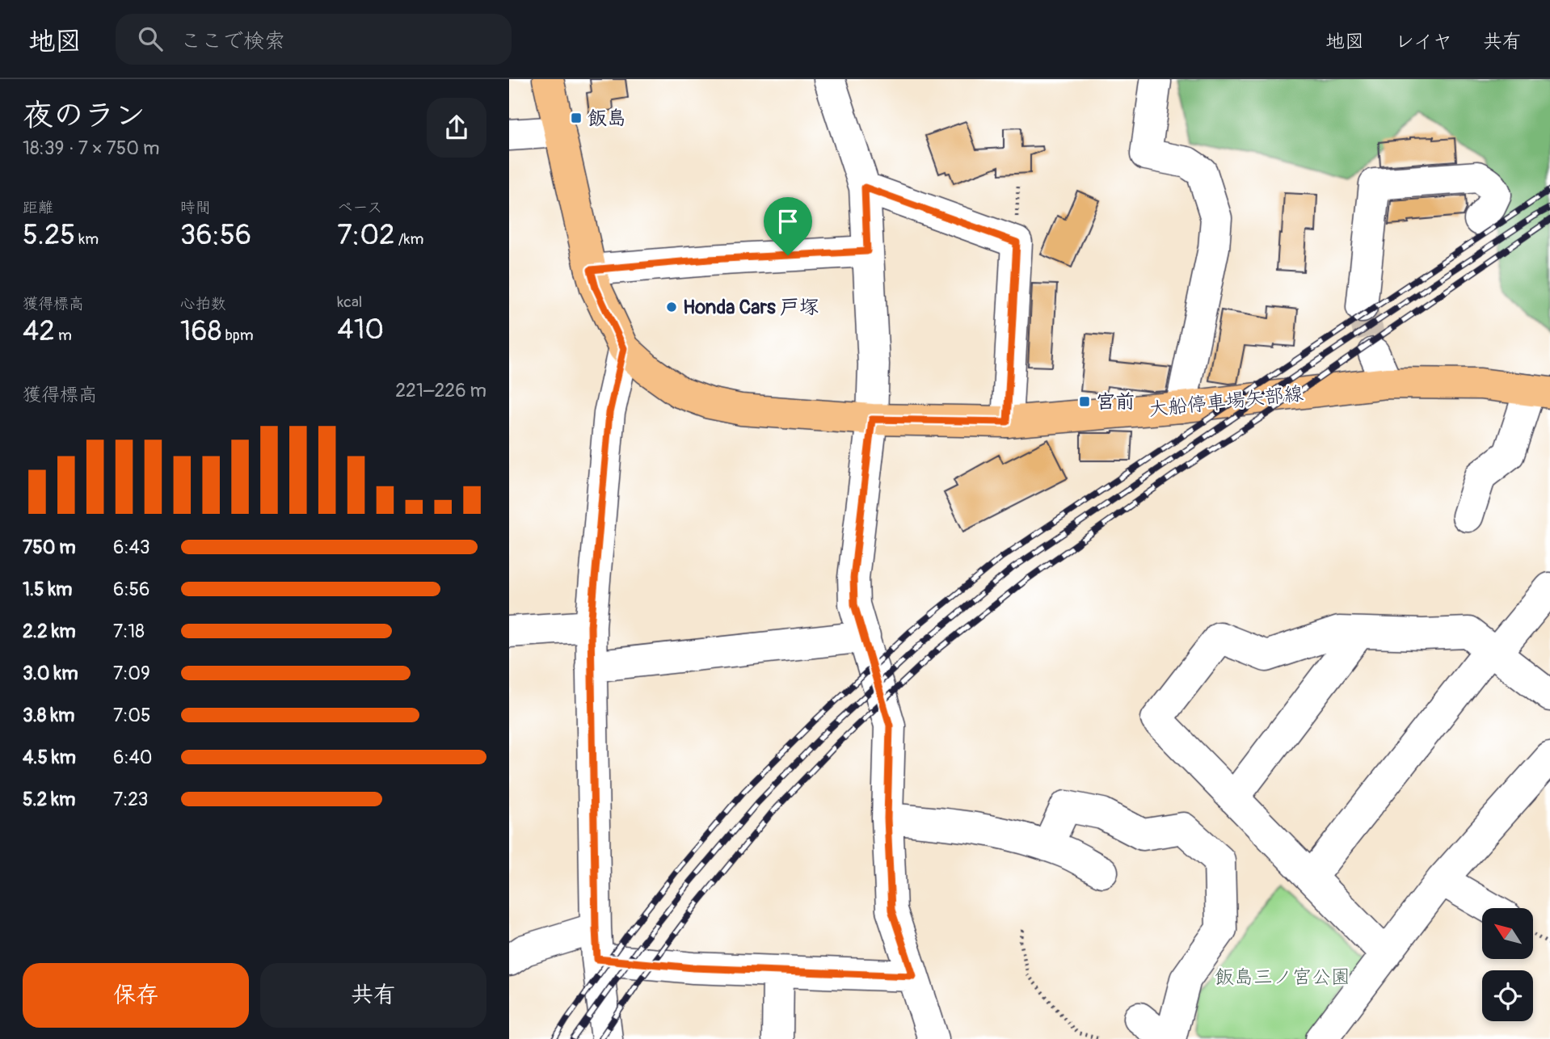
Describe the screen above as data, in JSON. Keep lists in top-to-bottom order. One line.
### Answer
{"streets":{"main road":["大船停車場矢部線"]},"parks":["飯島三ノ宮公園"],"places":{"transit":["飯島","宮前"],"other":["Honda Cars 戸塚"]},"north":"top left","page":{"header":"地図","search":"ここで検索","nav":["地図","レイヤ","共有"],"heading":["夜のラン","18:39 · 7 × 750 m"],"stats":[["距離","5.25 km"],["時間","36:56"],["ペース","7:02 /km"],["獲得標高","42 m"],["心拍数","168 bpm"],["kcal","410"]],"chart":["獲得標高","221–226 m"],"list":[{"name":"750 m","note":"6:43"},{"name":"1.5 km","note":"6:56"},{"name":"2.2 km","note":"7:18"},{"name":"3.0 km","note":"7:09"},{"name":"3.8 km","note":"7:05"},{"name":"4.5 km","note":"6:40"},{"name":"5.2 km","note":"7:23"}],"buttons":["保存","共有"]}}
